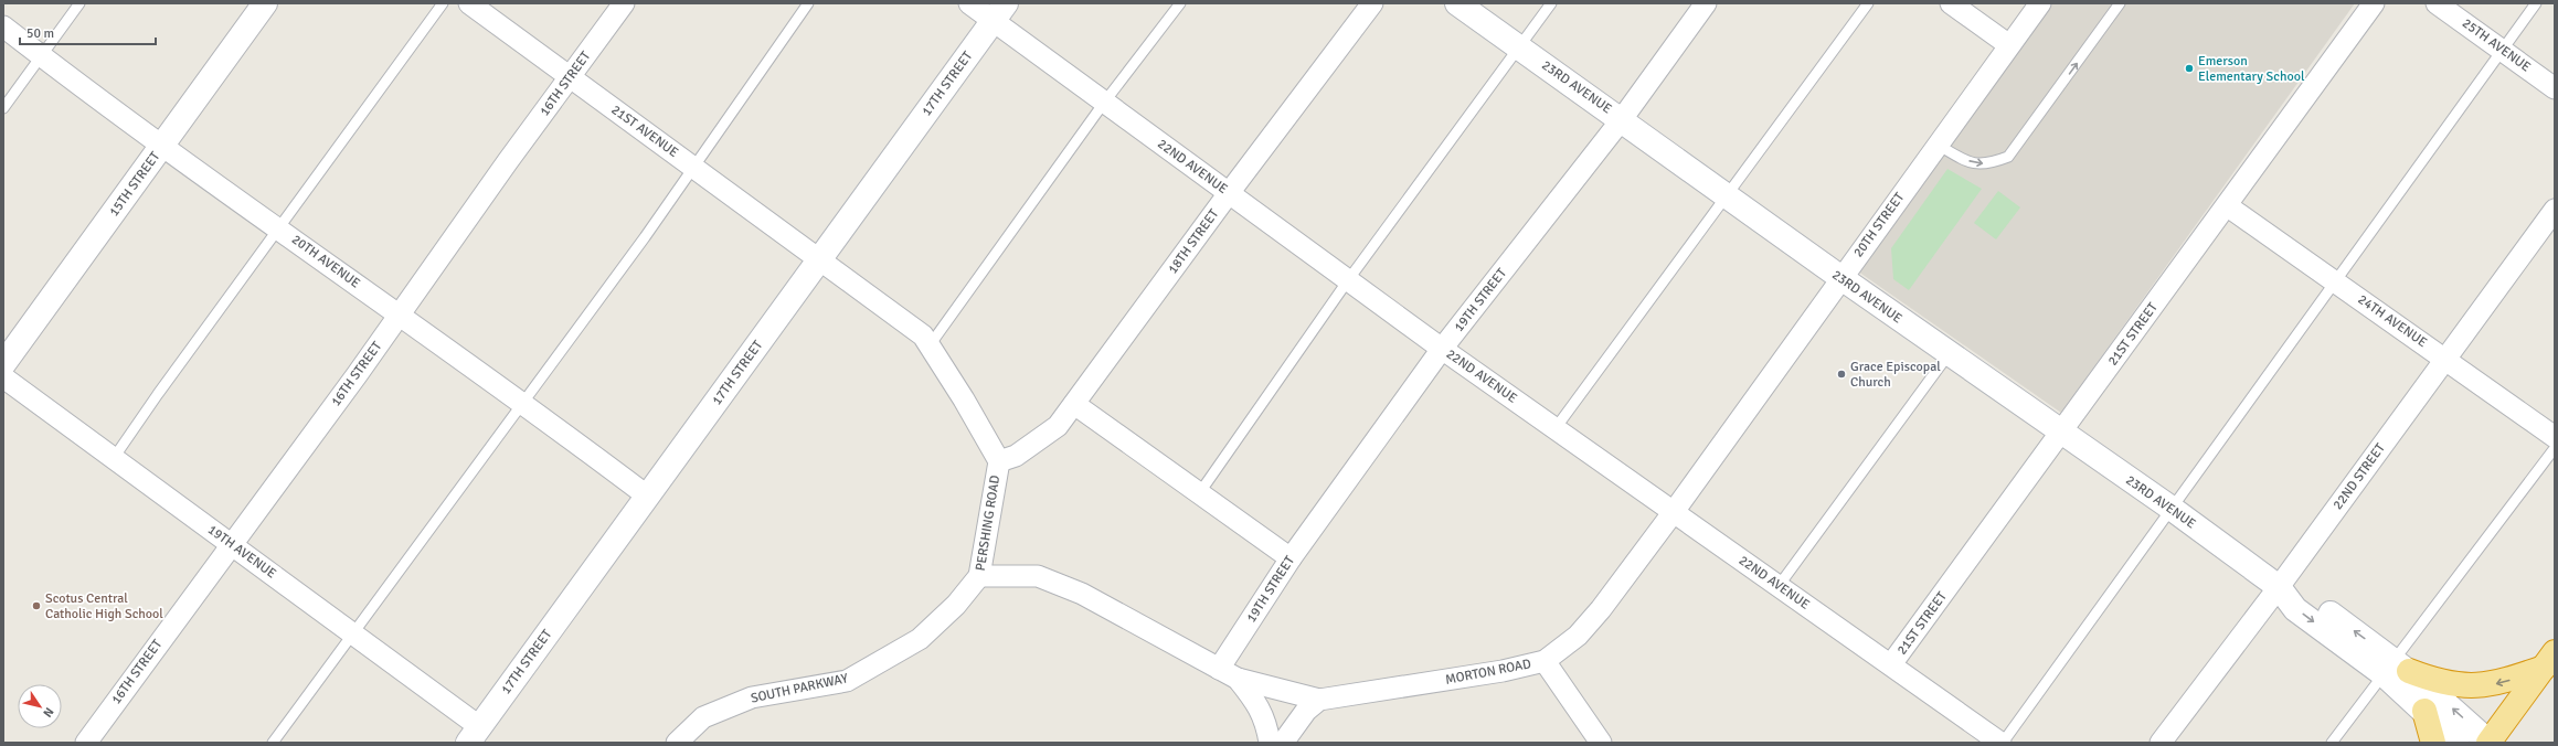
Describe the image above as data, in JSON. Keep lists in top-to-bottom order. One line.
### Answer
{"streets":{"main road":["17TH STREET","23RD AVENUE","15TH STREET"],"street":["25TH AVENUE","16TH STREET","21ST AVENUE","22ND AVENUE","20TH STREET","18TH STREET","20TH AVENUE","19TH STREET","24TH AVENUE","21ST STREET","22ND STREET","PERSHING ROAD","19TH AVENUE","MORTON ROAD","SOUTH PARKWAY"]},"crossings":[["16TH STREET","21ST AVENUE"],["16TH STREET","20TH AVENUE"],["16TH STREET","19TH AVENUE"],["17TH STREET","21ST AVENUE"],["17TH STREET","22ND AVENUE"],["17TH STREET","20TH AVENUE"],["17TH STREET","PERSHING ROAD"],["17TH STREET","19TH AVENUE"],["23RD AVENUE","20TH STREET"],["23RD AVENUE","19TH STREET"],["23RD AVENUE","21ST STREET"],["23RD AVENUE","22ND STREET"],["21ST AVENUE","PERSHING ROAD"],["22ND AVENUE","20TH STREET"],["22ND AVENUE","18TH STREET"],["22ND AVENUE","19TH STREET"],["22ND AVENUE","21ST STREET"],["22ND AVENUE","MORTON ROAD"],["15TH STREET","20TH AVENUE"],["20TH STREET","MORTON ROAD"],["18TH STREET","PERSHING ROAD"],["19TH STREET","PERSHING ROAD"],["24TH AVENUE","21ST STREET"],["24TH AVENUE","22ND STREET"],["PERSHING ROAD","MORTON ROAD"],["PERSHING ROAD","SOUTH PARKWAY"]],"places":["Emerson Elementary School","Grace Episcopal Church","Scotus Central Catholic High School"],"scale_bar":"50 m","north":"bottom right"}
